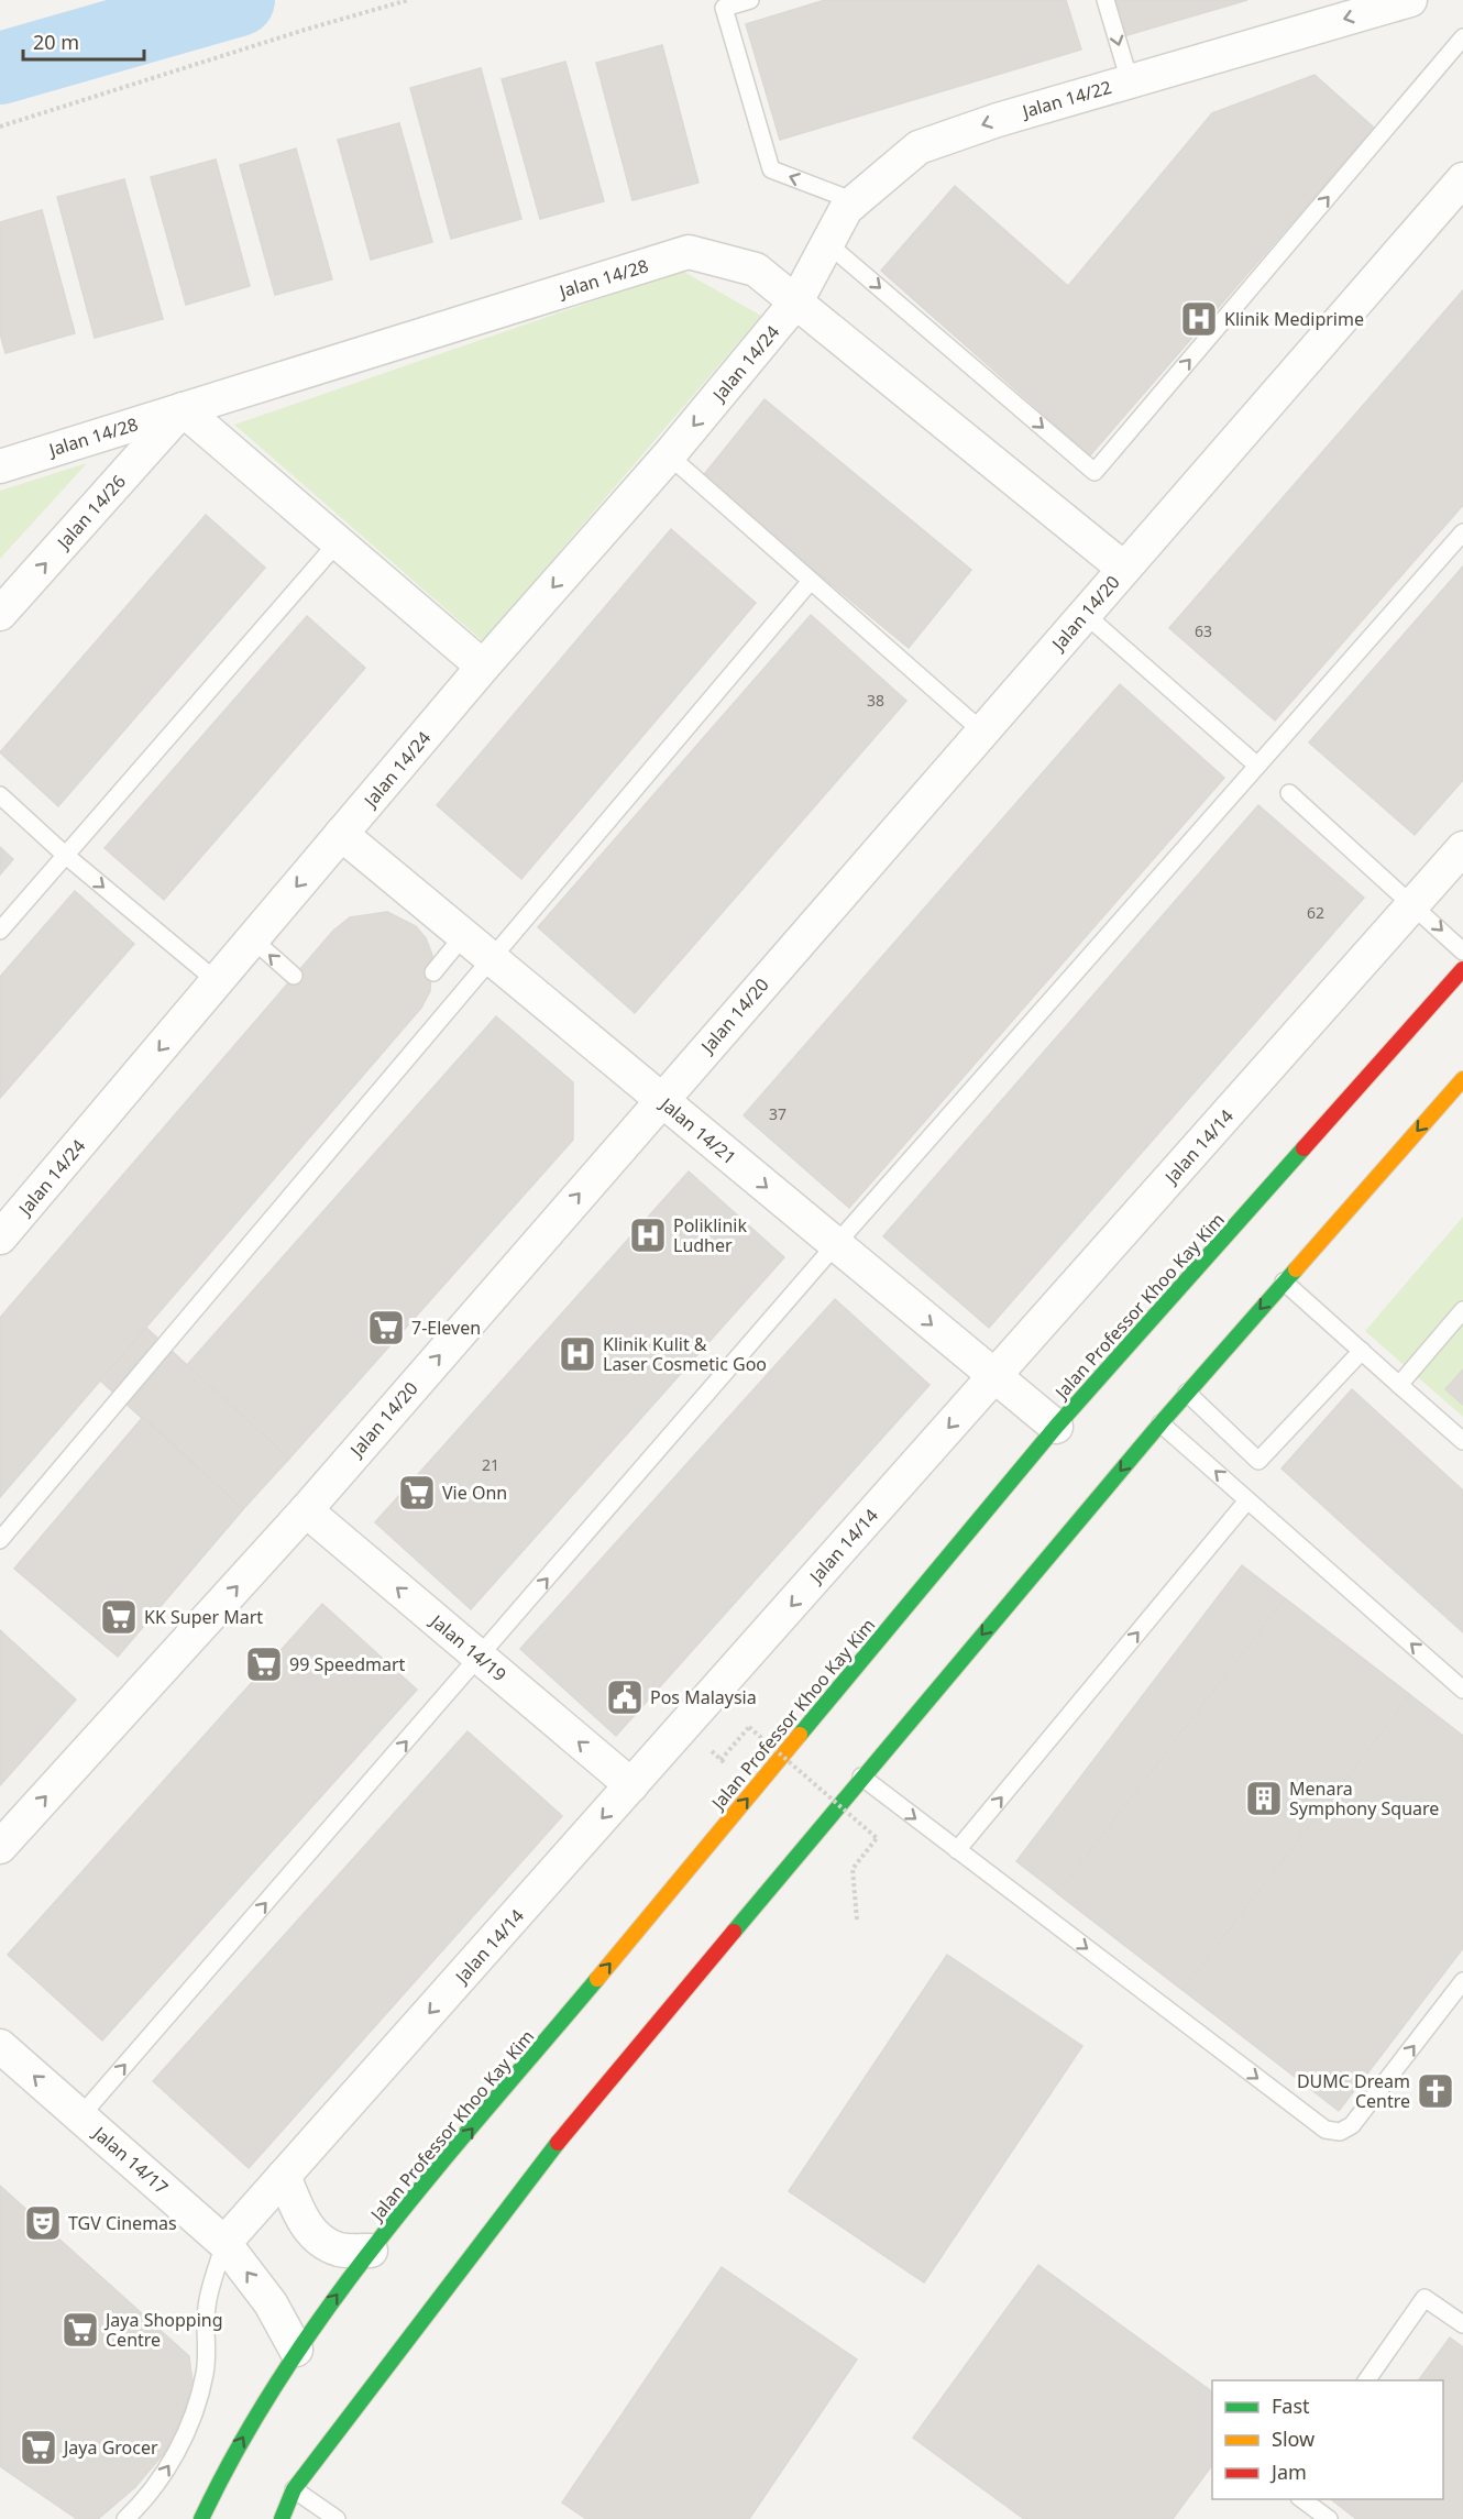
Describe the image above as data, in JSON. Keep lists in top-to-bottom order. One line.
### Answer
{"streets":{"main road":["Jalan Professor Khoo Kay Kim"],"street":["Jalan 14/22","Jalan 14/28","Jalan 14/24","Jalan 14/26","Jalan 14/20","Jalan 14/21","Jalan 14/14","Jalan 14/19","Jalan 14/17"]},"crossings":[["Jalan 14/22","Jalan 14/28"],["Jalan 14/22","Jalan 14/24"],["Jalan 14/28","Jalan 14/24"],["Jalan 14/28","Jalan 14/26"],["Jalan 14/28","Jalan 14/20"],["Jalan 14/24","Jalan 14/21"],["Jalan 14/20","Jalan 14/21"],["Jalan 14/20","Jalan 14/19"],["Jalan 14/21","Jalan 14/14"],["Jalan 14/21","Jalan Professor Khoo Kay Kim"],["Jalan 14/14","Jalan 14/19"],["Jalan 14/14","Jalan 14/17"],["Jalan Professor Khoo Kay Kim","Jalan 14/17"]],"one_way":["Jalan 14/22","Jalan 14/24","Jalan 14/26","Jalan 14/20","Jalan 14/21","Jalan 14/14","Jalan 14/19","Jalan 14/17"],"places":{"hospital":["Klinik Mediprime","Poliklinik Ludher","Klinik Kulit & Laser Cosmetic Goo"],"supermarket":["7-Eleven","Vie Onn","KK Super Mart","99 Speedmart","Jaya Shopping Centre","Jaya Grocer"],"public building":["Pos Malaysia"],"building":["Menara Symphony Square"],"church":["DUMC Dream Centre"],"theatre":["TGV Cinemas"]},"house_numbers":["63","38","62","37","21"],"legend":["Fast","Slow","Jam"],"scale_bar":"20 m"}
